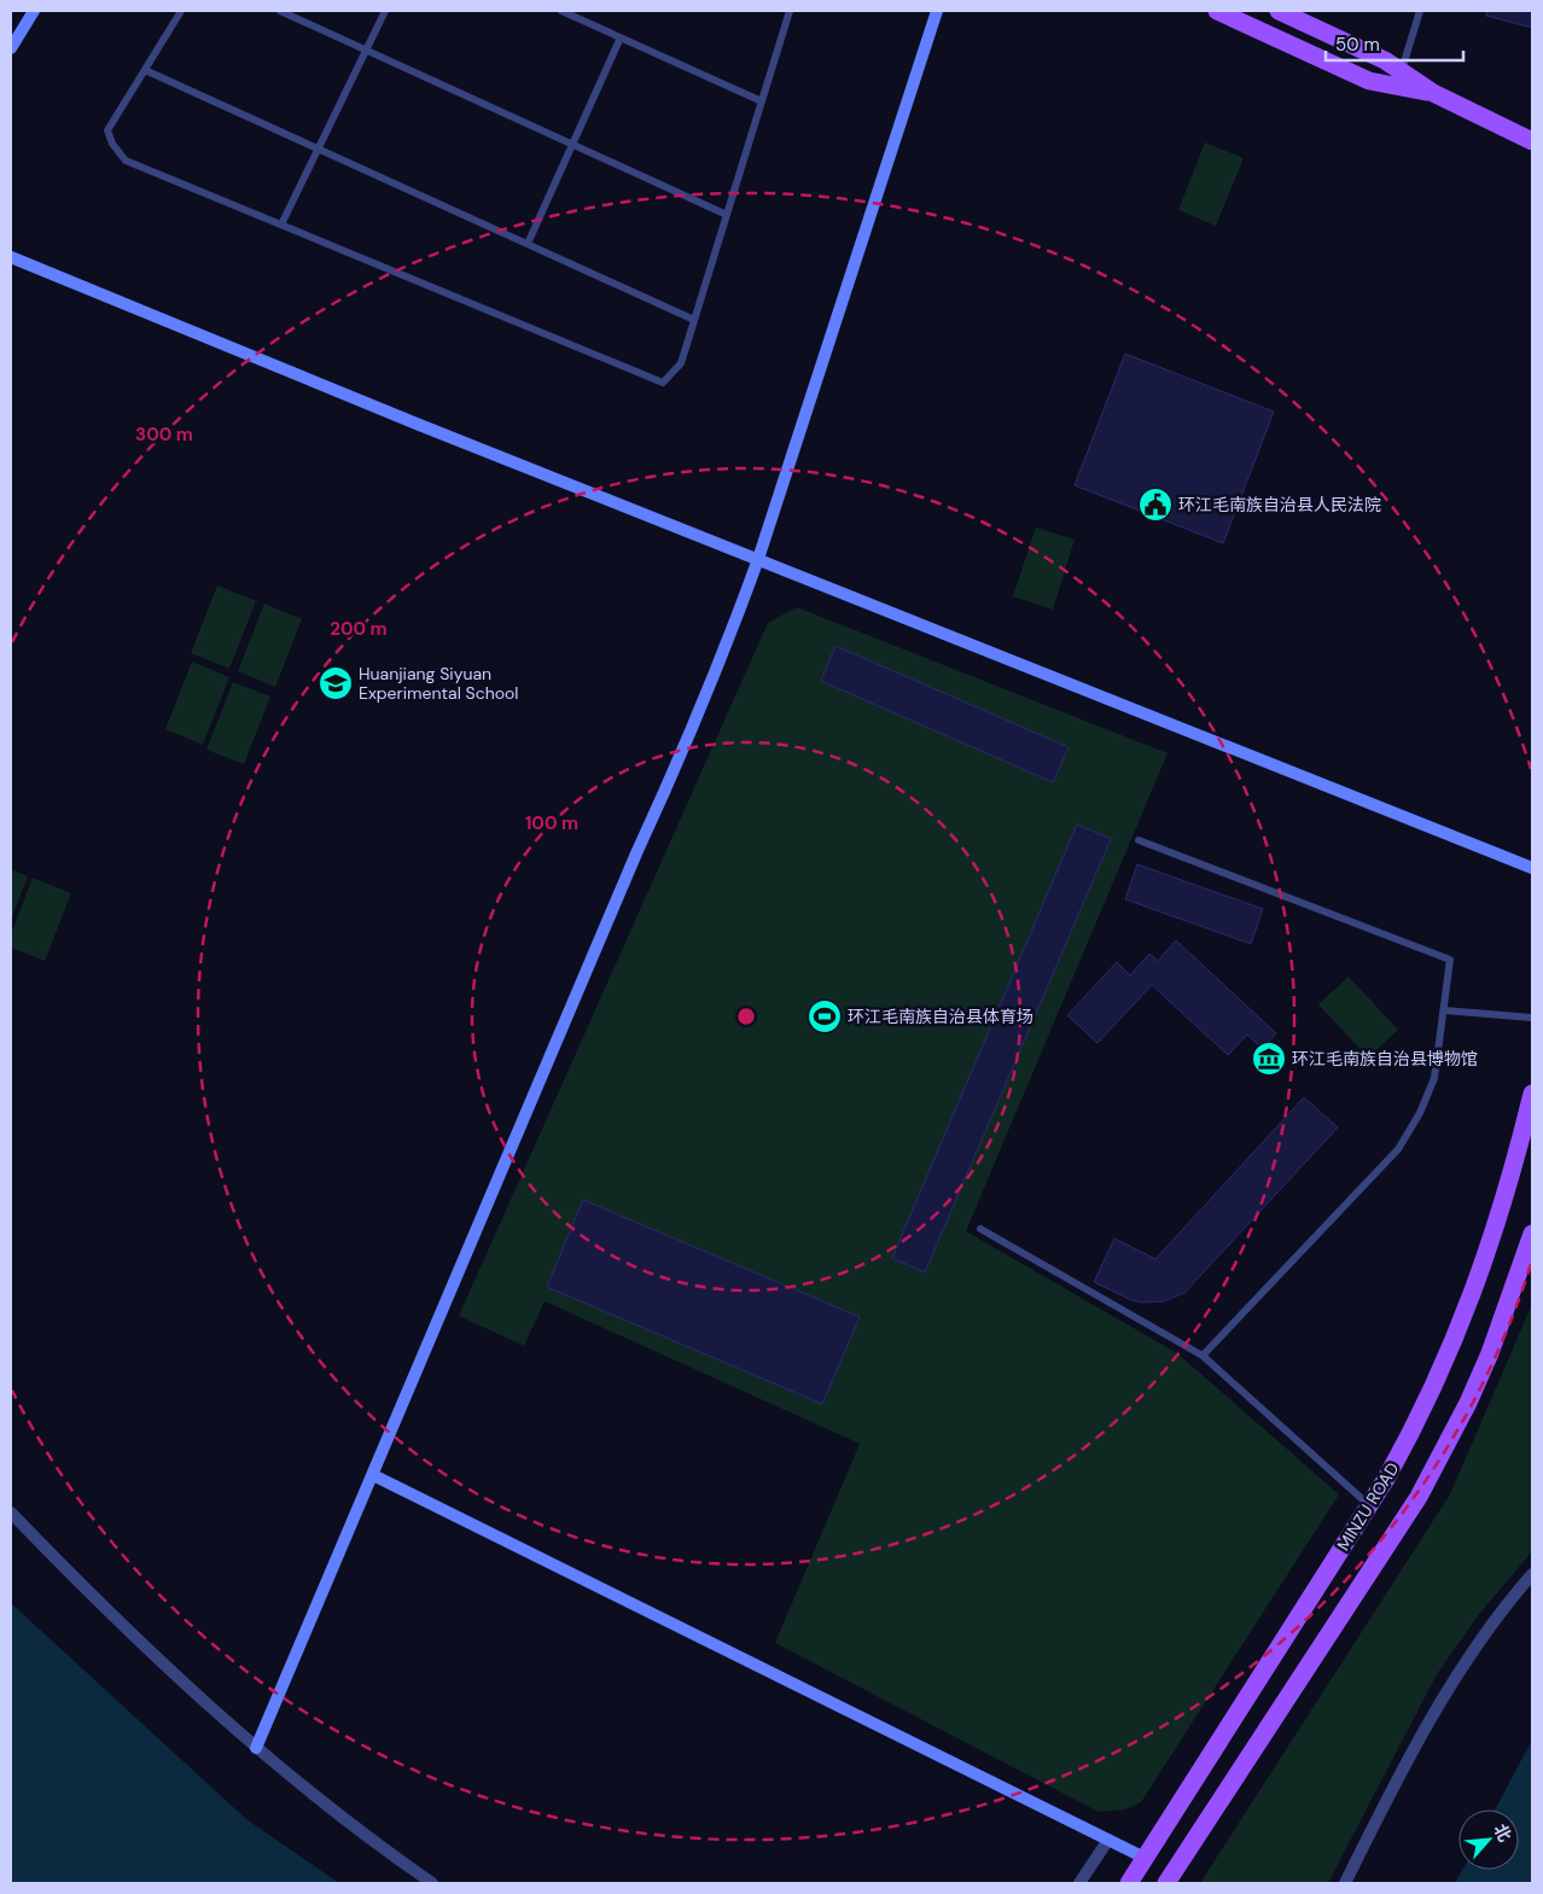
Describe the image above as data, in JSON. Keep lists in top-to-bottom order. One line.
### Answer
{"streets":{"main road":["MINZU ROAD"]},"places":{"public building":["环江毛南族自治县人民法院"],"school or university":["Huanjiang Siyuan Experimental School"],"sports":["环江毛南族自治县体育场"],"museum":["环江毛南族自治县博物馆"]},"scale_bar":"50 m","north":"top right","rings":["300 m","200 m","100 m"]}
